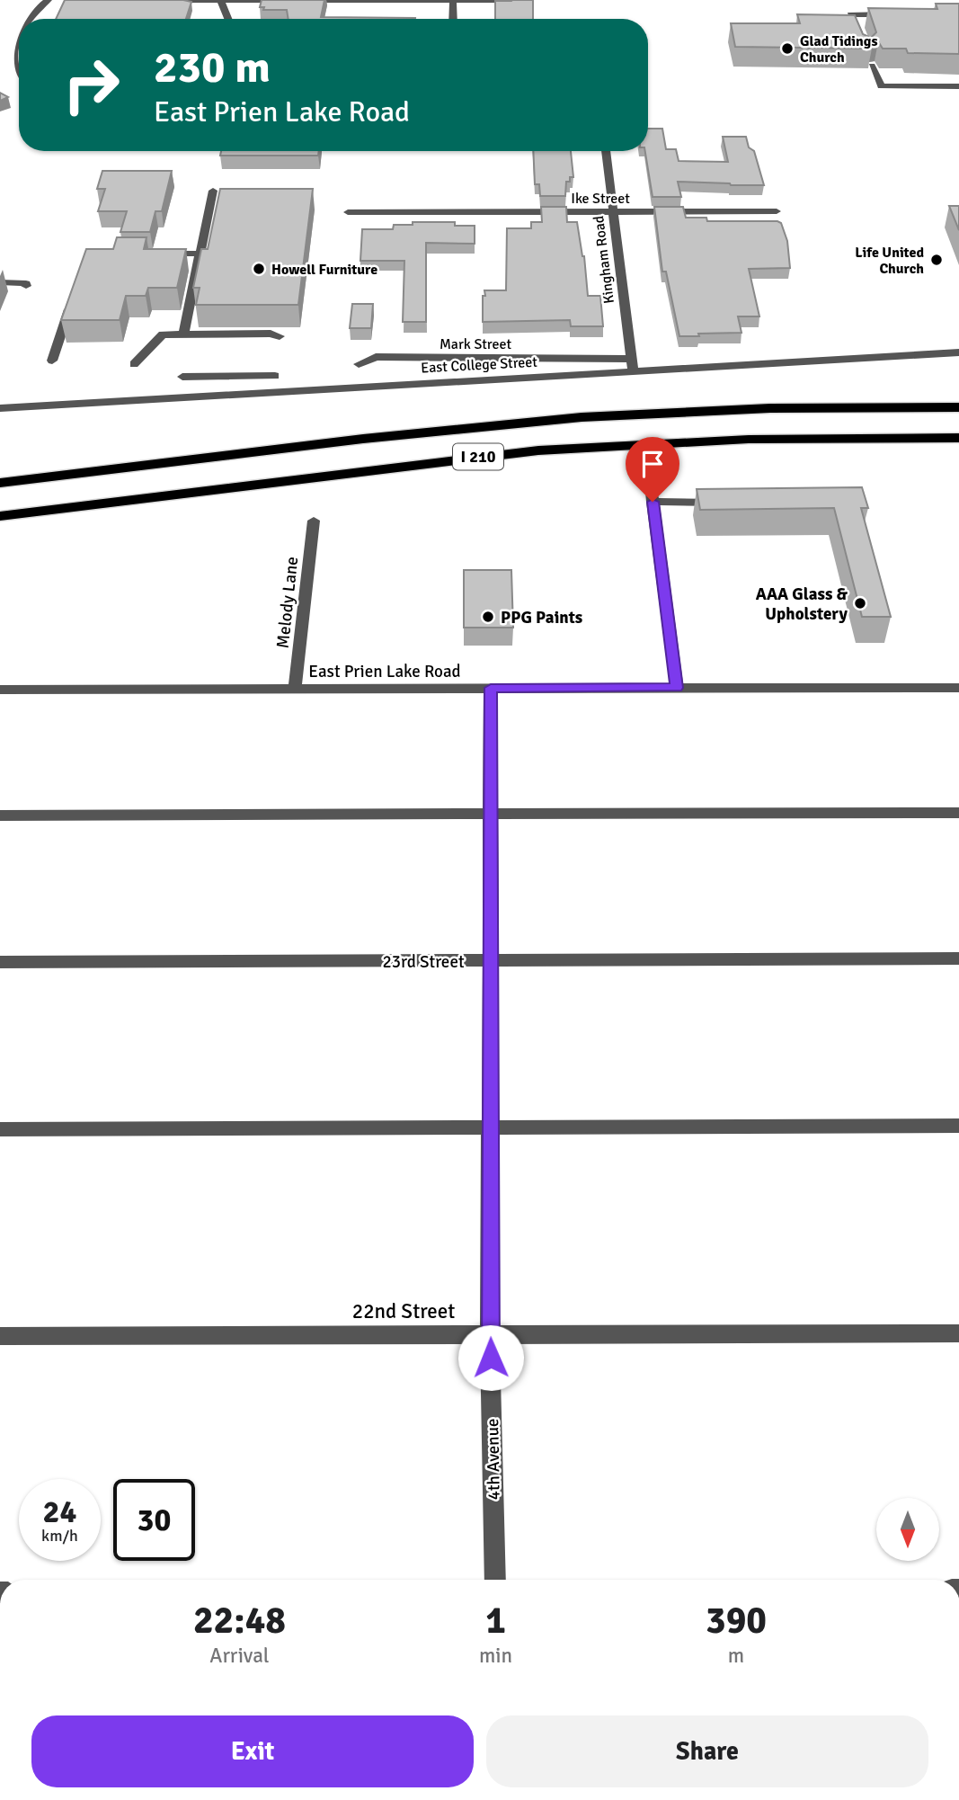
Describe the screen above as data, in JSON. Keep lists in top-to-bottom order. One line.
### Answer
{"streets":{"highway":["I 210"],"street":["Ike Street","Kingham Road","Mark Street","East College Street","Melody Lane","East Prien Lake Road","23rd Street","22nd Street","4th Avenue"]},"crossings":[["Ike Street","Kingham Road"],["Kingham Road","Mark Street"],["Kingham Road","East College Street"],["Melody Lane","East Prien Lake Road"],["East Prien Lake Road","4th Avenue"],["23rd Street","4th Avenue"],["22nd Street","4th Avenue"]],"places":["Glad Tidings Church","Life United Church","Howell Furniture","AAA Glass & Upholstery","PPG Paints"],"north":"bottom","page":{"turn":["230 m","East Prien Lake Road"],"speed":"24 km/h","limit":"30","eta":["22:48","Arrival","1","min","390","m"],"buttons":["Exit","Share"]}}
